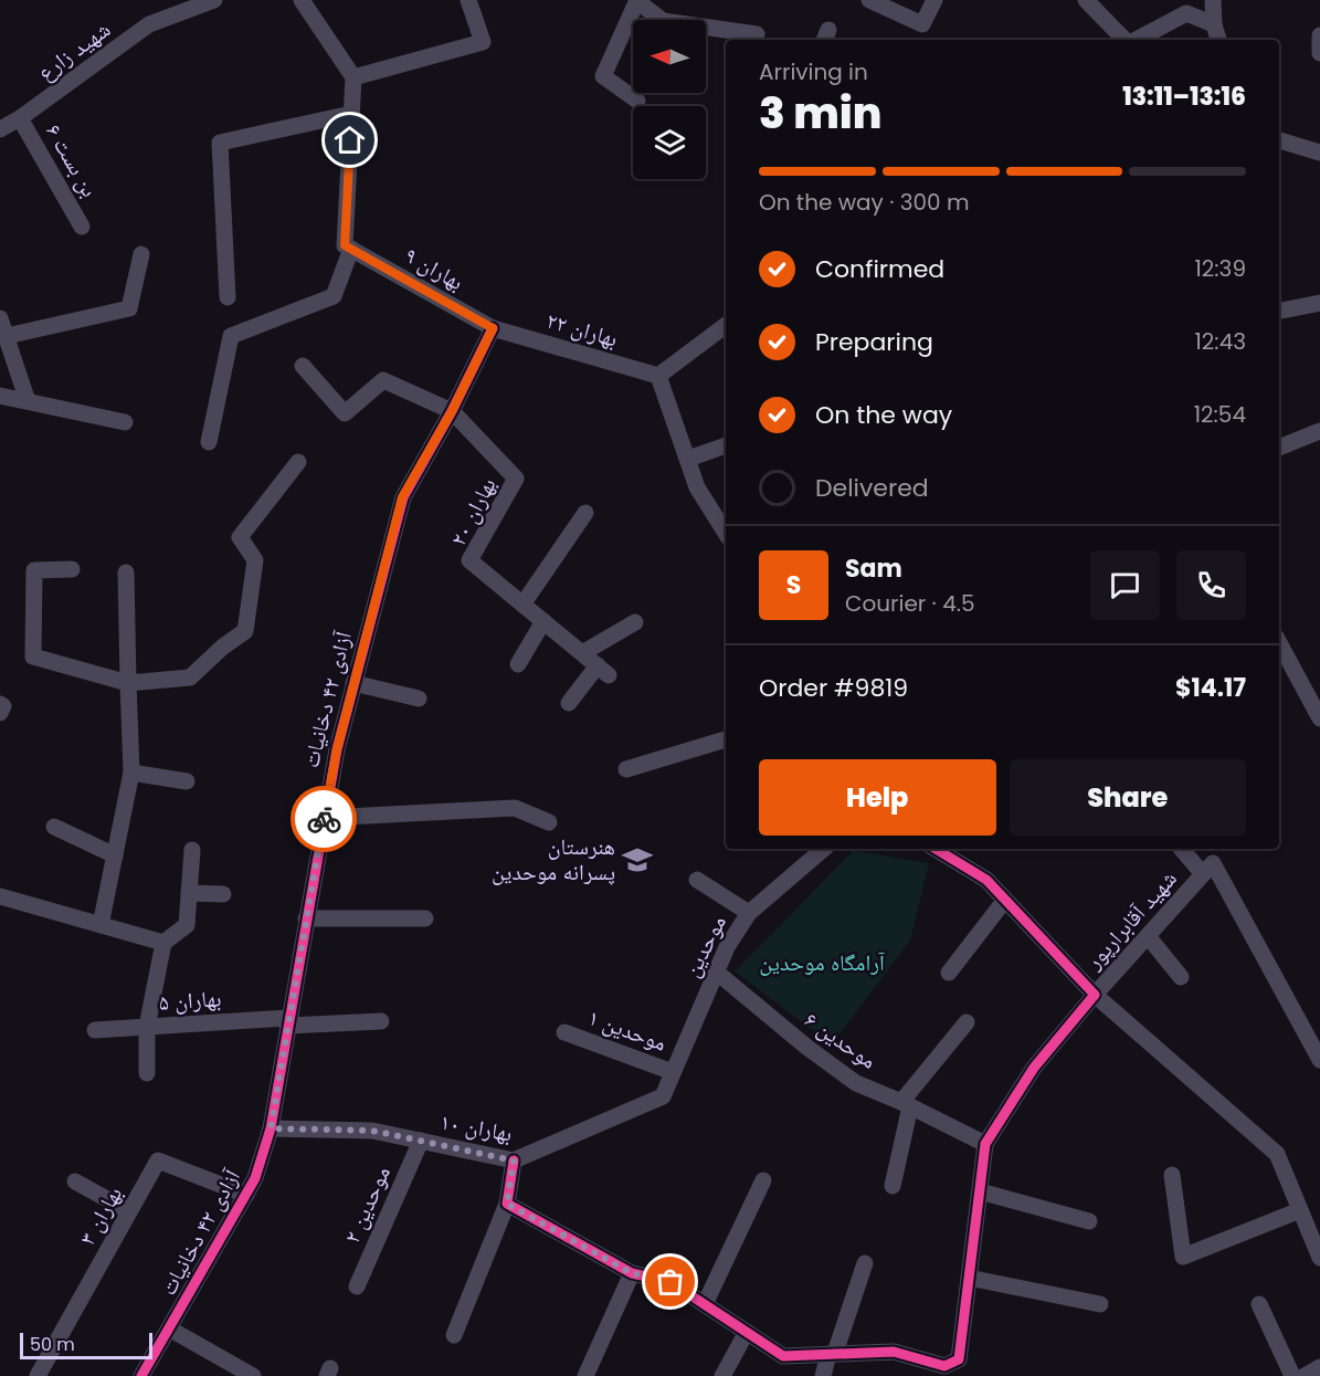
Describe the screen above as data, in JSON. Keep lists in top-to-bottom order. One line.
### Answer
{"streets":{"street":["شهید زارع","بن بست ۶","بهاران ۹","بهاران ۲۲","بهاران ۲۰","آزادی ۴۲ دخانیات","شهید آقابرارپور","موحدین","بهاران ۵","موحدین ۱","موحدین ۶","بهاران ۱۰","موحدین ۲","بهاران ۳"]},"crossings":[["شهید زارع","بن بست ۶"],["بهاران ۹","بهاران ۲۲"],["بهاران ۹","آزادی ۴۲ دخانیات"],["بهاران ۲۲","آزادی ۴۲ دخانیات"],["بهاران ۲۰","آزادی ۴۲ دخانیات"],["آزادی ۴۲ دخانیات","بهاران ۵"],["آزادی ۴۲ دخانیات","بهاران ۱۰"],["آزادی ۴۲ دخانیات","بهاران ۳"],["شهید آقابرارپور","موحدین ۶"],["موحدین","موحدین ۱"],["موحدین","موحدین ۶"],["موحدین","بهاران ۱۰"],["بهاران ۱۰","موحدین ۲"]],"parks":["آرامگاه موحدین"],"places":{"school or university":["هنرستان پسرانه موحدین"]},"scale_bar":"50 m","north":"left","page":{"heading":["3 min","Arriving in","13:11–13:16"],"panel":["Sam","Courier · 4.5","Order #9819","$14.17"],"bar":"On the way · 300 m","list":[["Confirmed","12:39"],["Preparing","12:43"],["On the way","12:54"],"Delivered"],"round":"S","buttons":["Help","Share"],"scale":"50 m"}}
